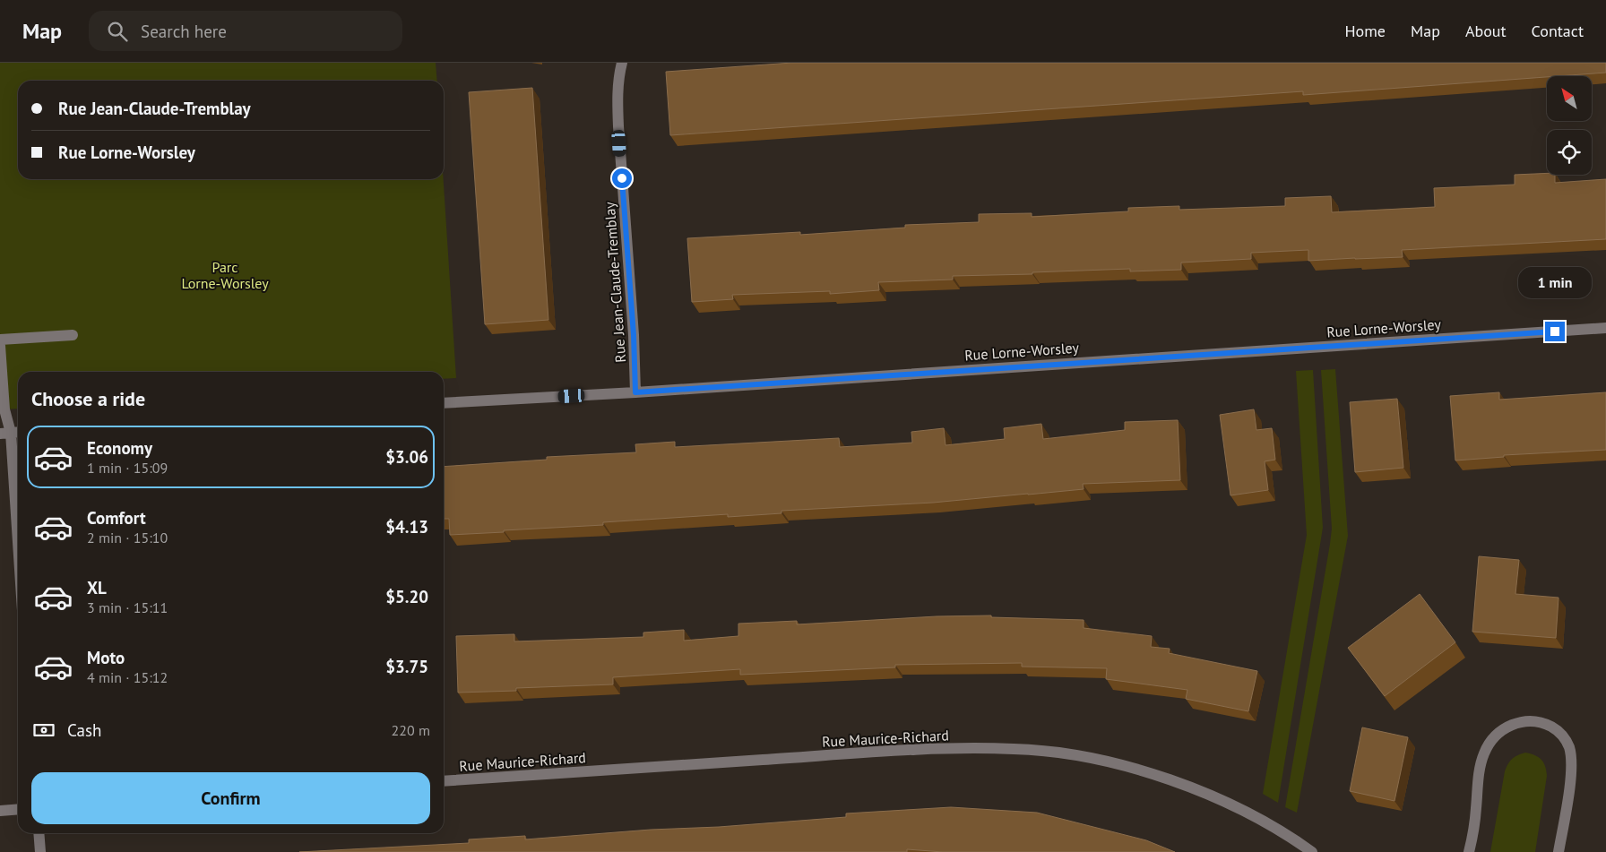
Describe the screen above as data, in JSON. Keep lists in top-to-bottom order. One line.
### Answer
{"streets":{"street":["Rue Jean-Claude-Tremblay","Rue Lorne-Worsley","Rue Maurice-Richard"]},"crossings":[["Rue Jean-Claude-Tremblay","Rue Lorne-Worsley"]],"parks":["Parc Lorne-Worsley"],"north":"top left","page":{"header":"Map","search":"Search here","nav":["Home","Map","About","Contact"],"banner":["Rue Jean-Claude-Tremblay","Rue Lorne-Worsley"],"bubble":"1 min","heading":"Choose a ride","list":[{"name":"Economy","note":"1 min · 15:09","value":"$3.06"},{"name":"Comfort","note":"2 min · 15:10","value":"$4.13"},{"name":"XL","note":"3 min · 15:11","value":"$5.20"},{"name":"Moto","note":"4 min · 15:12","value":"$3.75"}],"pay":["Cash","220 m"],"buttons":"Confirm"}}
